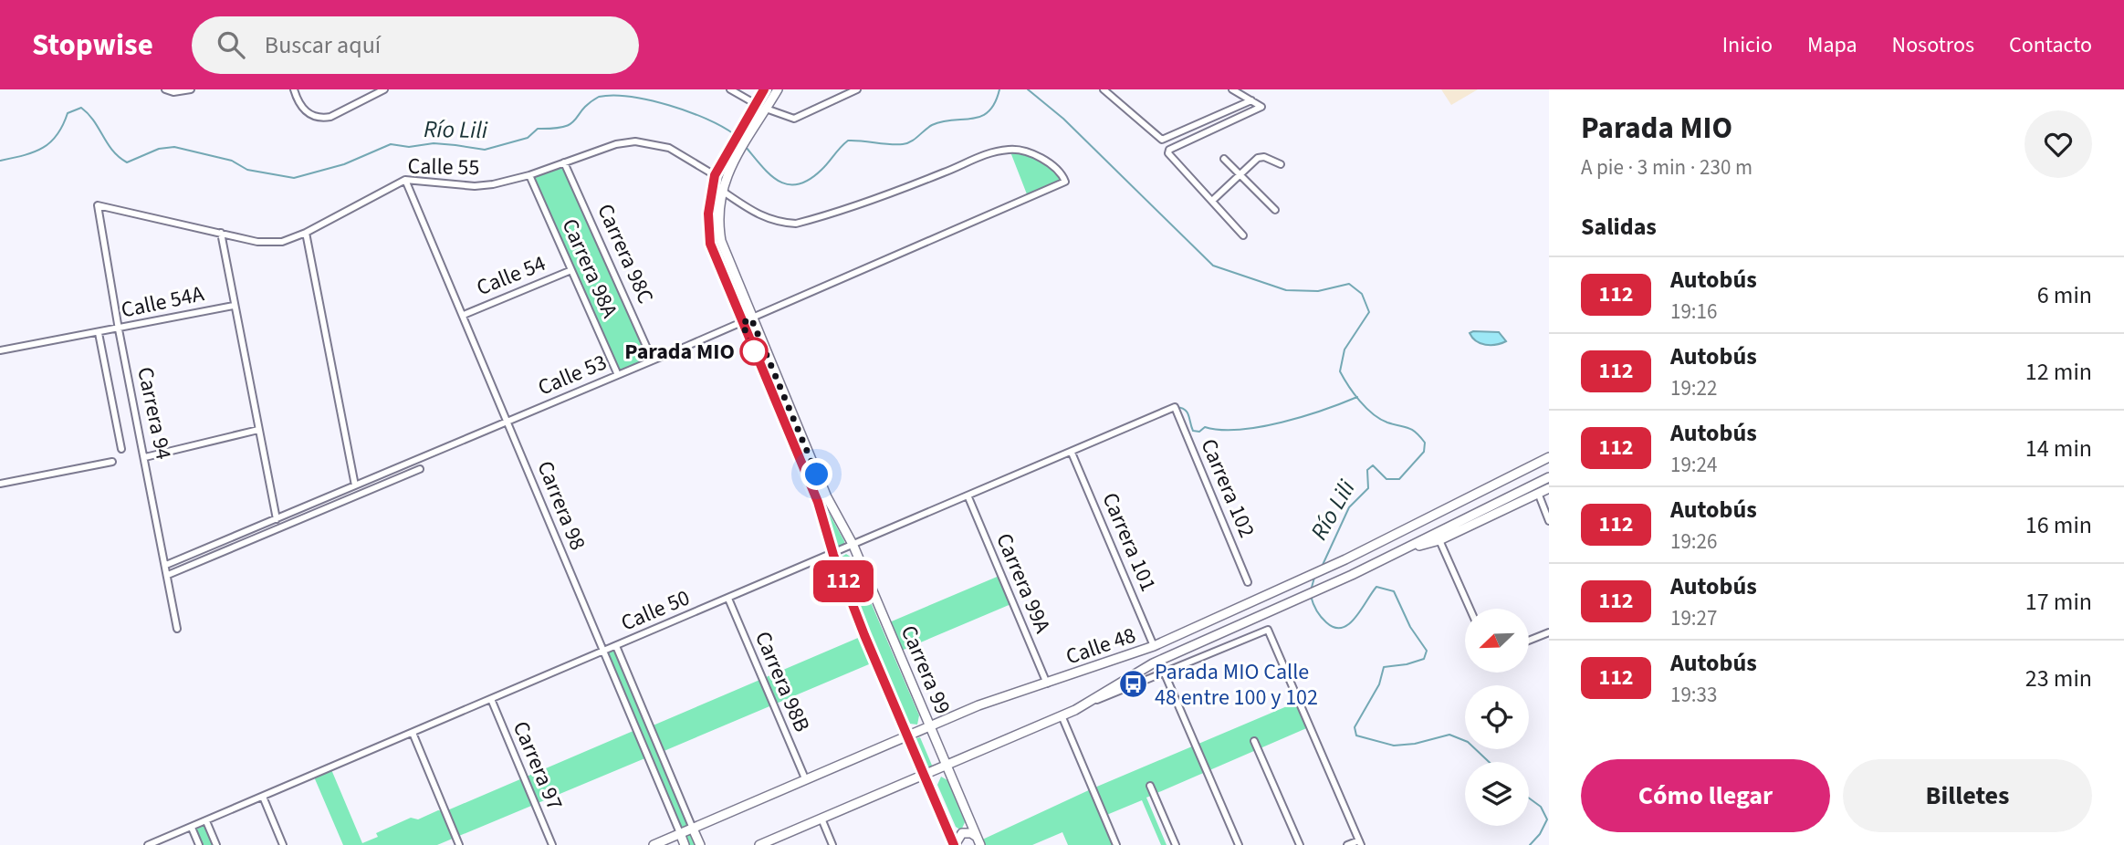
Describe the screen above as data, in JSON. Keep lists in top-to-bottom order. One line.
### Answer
{"streets":{"main road":["Carrera 98","Calle 48","Carrera 99"],"street":["Calle 55","Carrera 98C","Carrera 98A","Calle 54","Calle 54A","Calle 53","Carrera 94","Carrera 102","Carrera 101","Carrera 99A","Calle 50","Carrera 98B","Carrera 97"]},"crossings":[["Calle 55","Carrera 98C"],["Calle 55","Carrera 98A"],["Calle 55","Carrera 94"],["Calle 55","Carrera 98"],["Calle 55","Carrera 99"],["Carrera 98C","Calle 53"],["Carrera 98A","Calle 54"],["Carrera 98A","Calle 53"],["Calle 54","Carrera 98"],["Calle 54A","Carrera 94"],["Calle 53","Carrera 94"],["Calle 53","Carrera 98"],["Calle 53","Carrera 99"],["Carrera 102","Calle 50"],["Carrera 98","Calle 50"],["Carrera 98","Calle 48"],["Carrera 101","Calle 50"],["Carrera 101","Calle 48"],["Carrera 99A","Calle 50"],["Carrera 99A","Calle 48"],["Calle 50","Carrera 99"],["Calle 50","Carrera 98B"],["Calle 50","Carrera 97"],["Calle 48","Carrera 99"],["Calle 48","Carrera 98B"]],"water":["Río Lili"],"places":{"other":["Parada MIO"],"bus stop":["Parada MIO Calle 48 entre 100 y 102"]},"lines":["bus line 112"],"north":"bottom left","page":{"header":"Stopwise","search":"Buscar aquí","nav":["Inicio","Mapa","Nosotros","Contacto"],"on_map":"112","heading":[["Parada MIO","A pie · 3 min · 230 m"],"Salidas"],"list":[{"mark":"112","name":"Autobús","note":"19:16","value":"6 min"},{"mark":"112","name":"Autobús","note":"19:22","value":"12 min"},{"mark":"112","name":"Autobús","note":"19:24","value":"14 min"},{"mark":"112","name":"Autobús","note":"19:26","value":"16 min"},{"mark":"112","name":"Autobús","note":"19:27","value":"17 min"},{"mark":"112","name":"Autobús","note":"19:33","value":"23 min"}],"buttons":["Cómo llegar","Billetes"]}}
